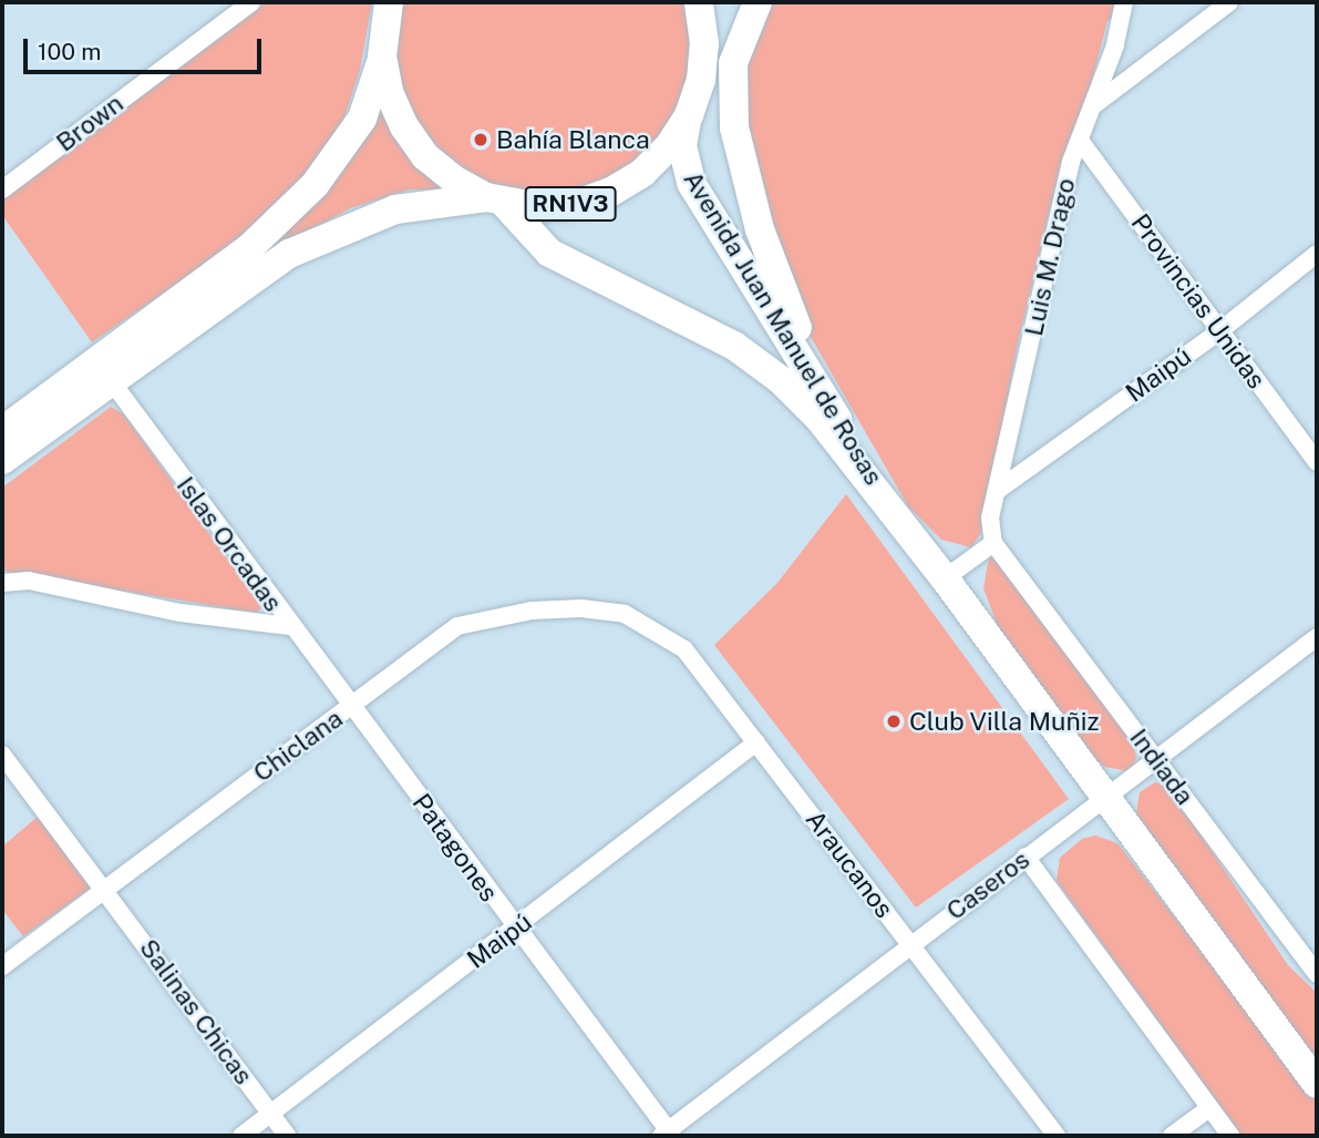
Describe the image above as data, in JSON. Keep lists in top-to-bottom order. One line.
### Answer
{"streets":{"main road":["RN1V3","Avenida Juan Manuel de Rosas"],"street":["Brown","Luis M. Drago","Provincias Unidas","Maipú","Islas Orcadas","Chiclana","Indiada","Patagones","Araucanos","Caseros","Salinas Chicas"]},"crossings":[["RN1V3","Avenida Juan Manuel de Rosas"],["RN1V3","Islas Orcadas"],["Luis M. Drago","Provincias Unidas"],["Luis M. Drago","Maipú"],["Luis M. Drago","Indiada"],["Provincias Unidas","Maipú"],["Avenida Juan Manuel de Rosas","Caseros"],["Maipú","Patagones"],["Maipú","Araucanos"],["Maipú","Salinas Chicas"],["Islas Orcadas","Chiclana"],["Islas Orcadas","Patagones"],["Chiclana","Patagones"],["Chiclana","Araucanos"],["Chiclana","Salinas Chicas"],["Indiada","Caseros"],["Patagones","Caseros"],["Araucanos","Caseros"]],"places":["Bahía Blanca","Club Villa Muñiz"],"scale_bar":"100 m"}
